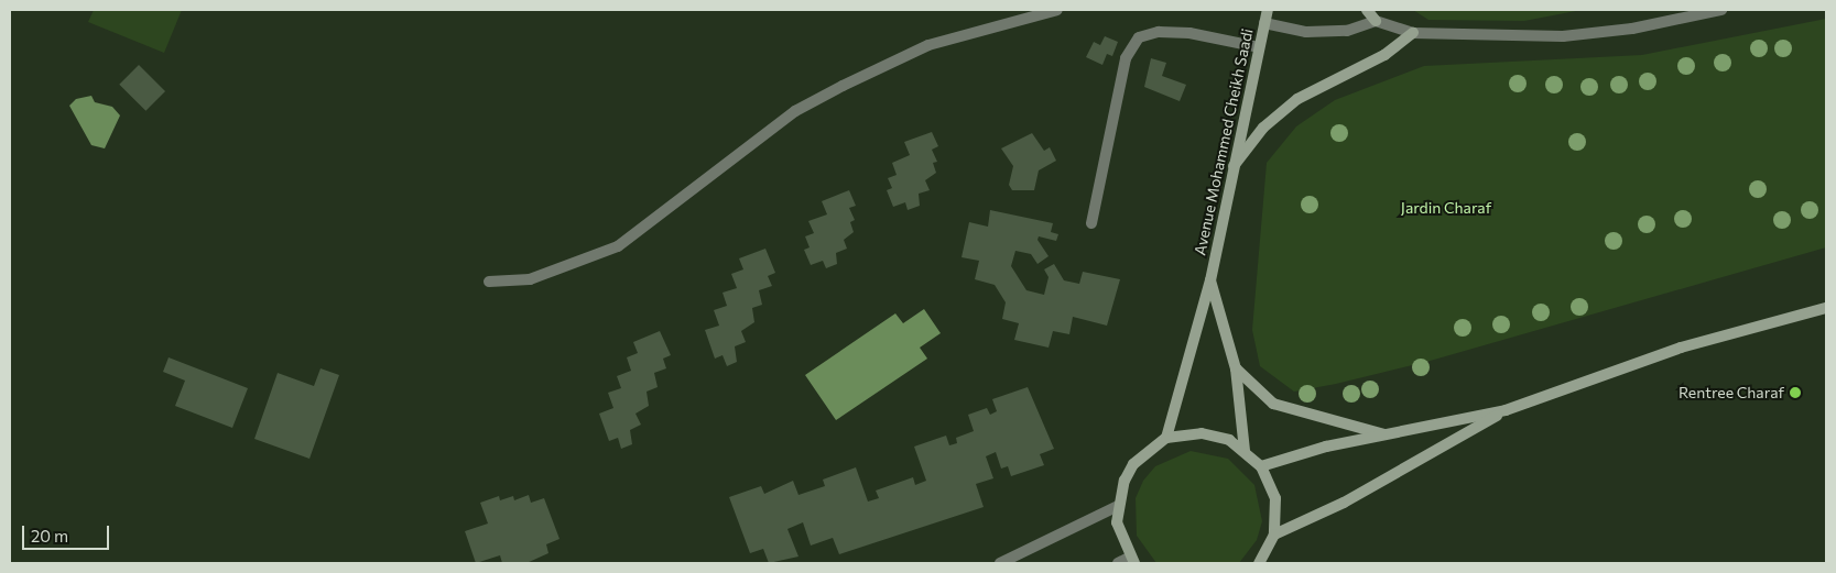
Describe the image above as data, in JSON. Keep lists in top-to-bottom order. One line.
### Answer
{"streets":{"main road":["Avenue Mohammed Cheikh Saadi"]},"parks":["Jardin Charaf"],"places":["Rentree Charaf"],"scale_bar":"20 m"}
